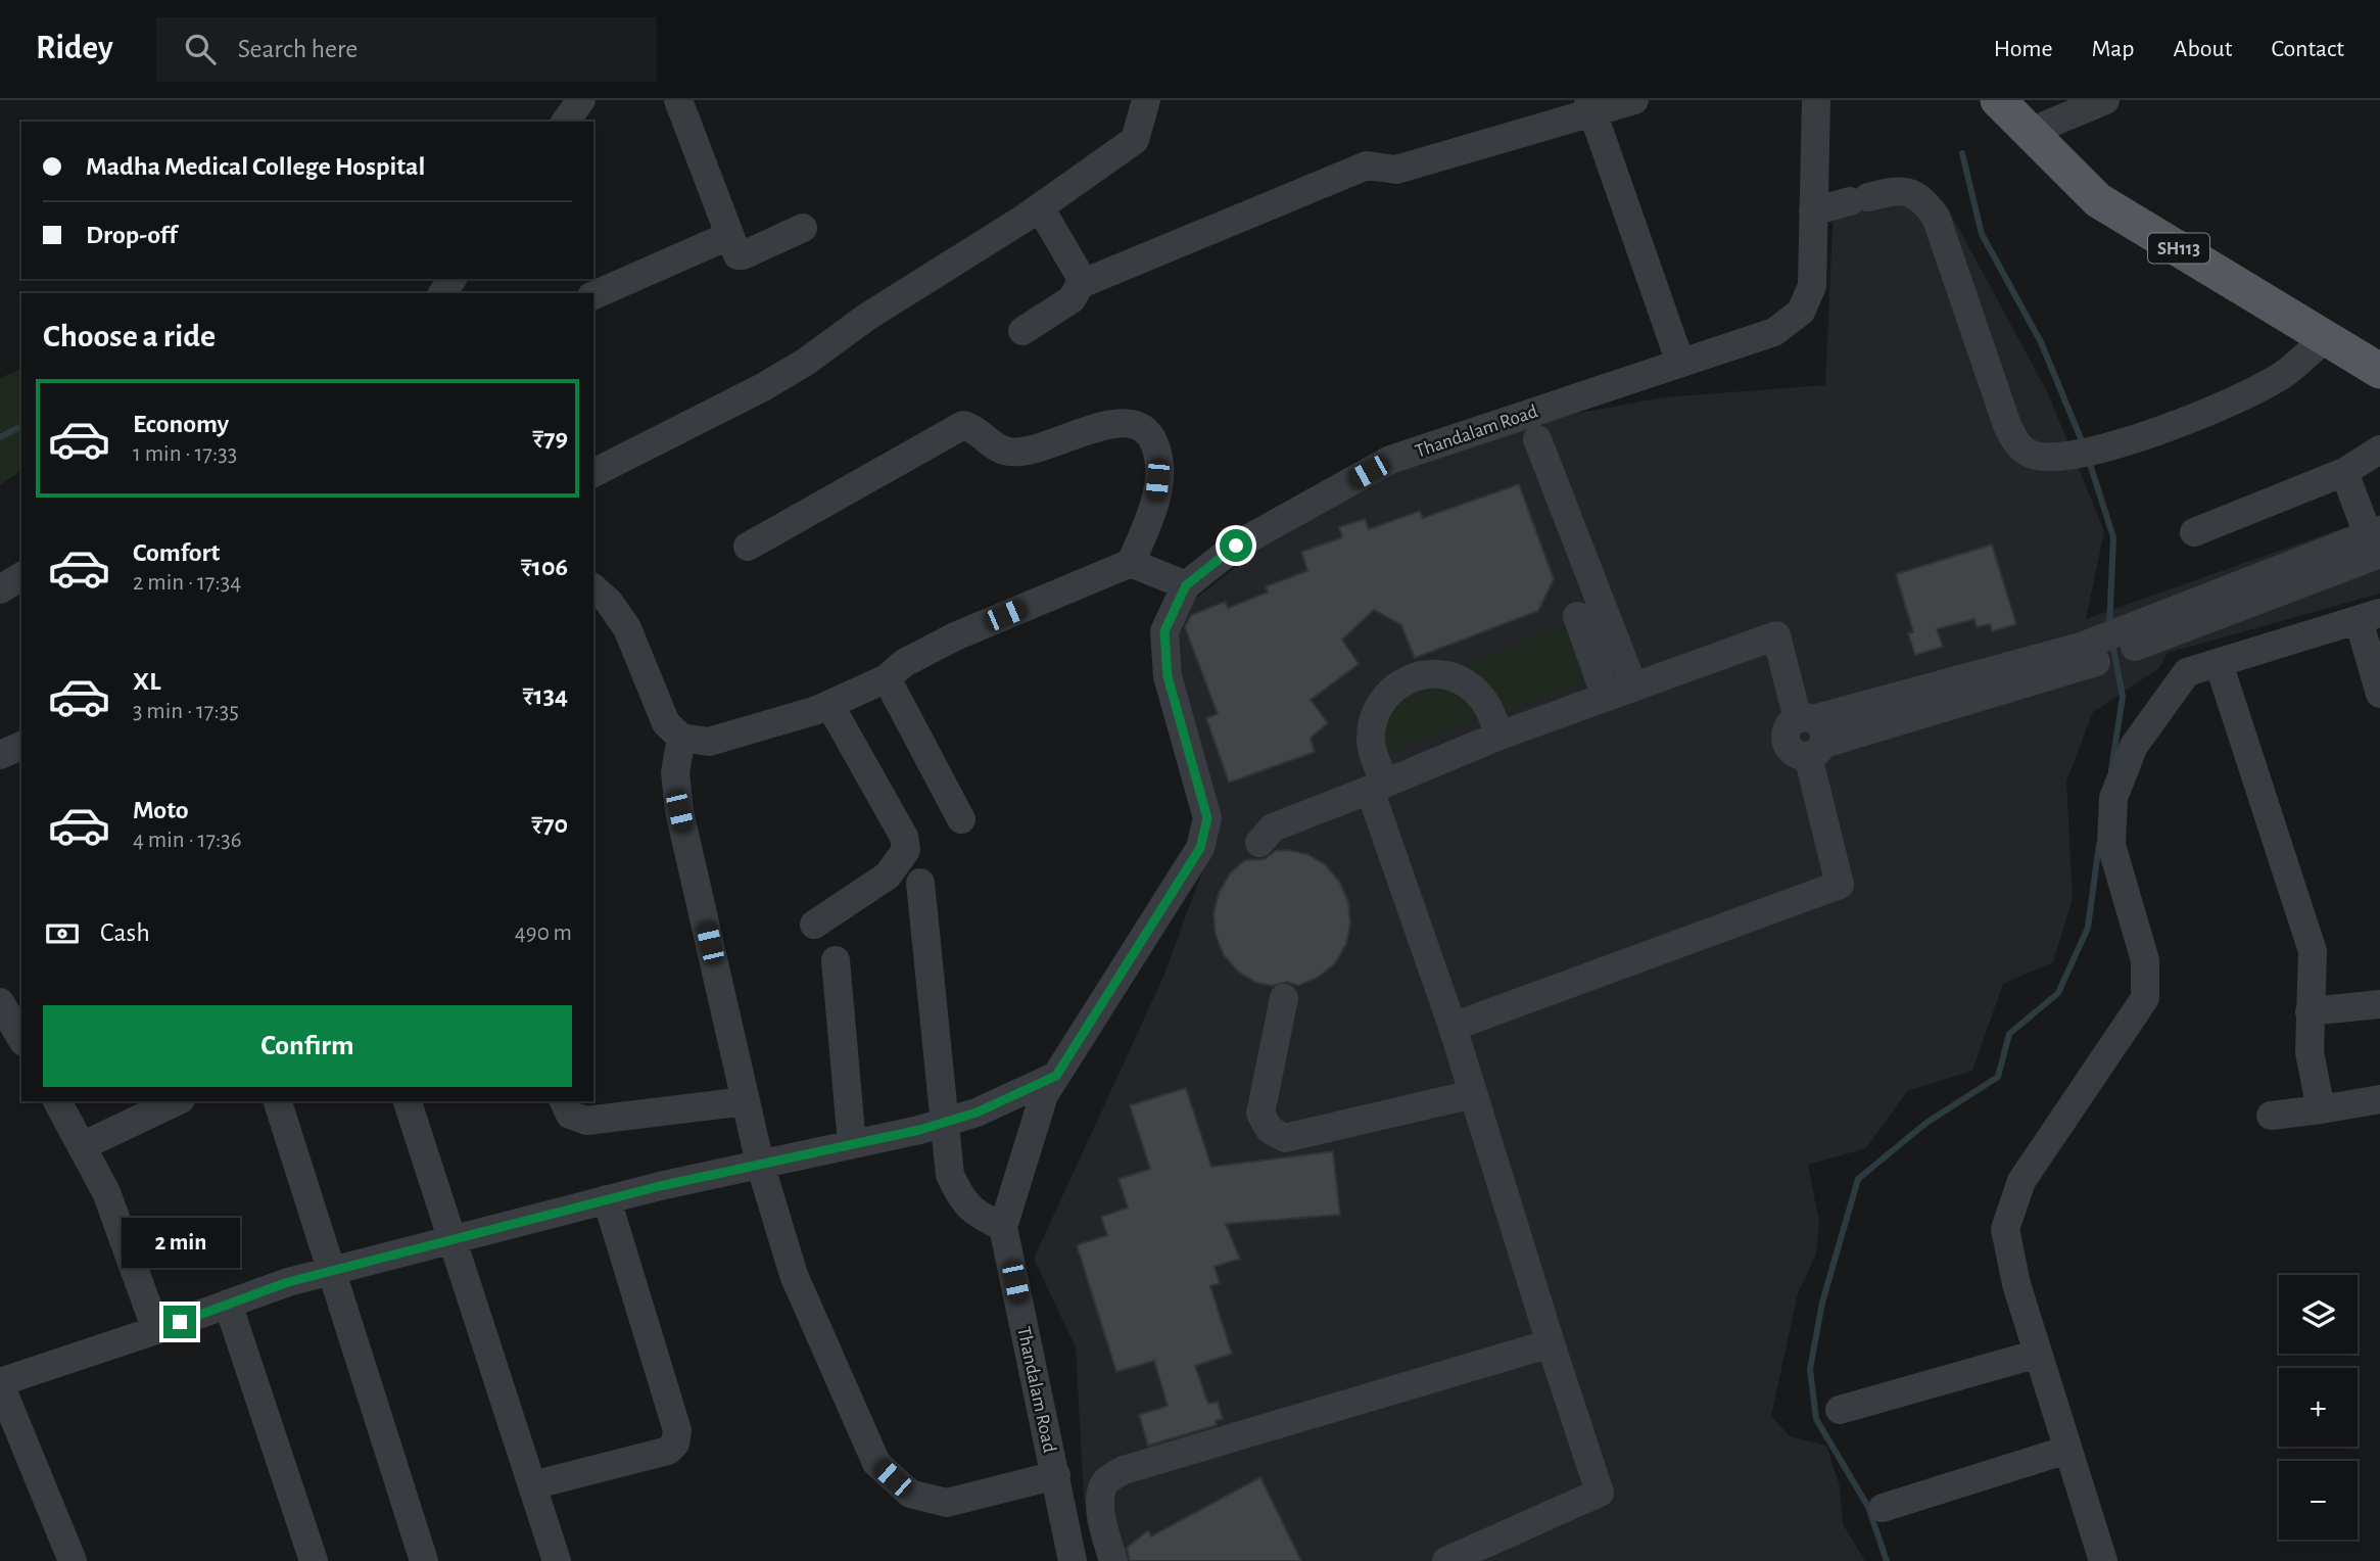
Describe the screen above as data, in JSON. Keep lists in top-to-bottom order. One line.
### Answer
{"streets":{"main road":["SH113"],"street":["Thandalam Road"]},"page":{"header":"Ridey","search":"Search here","nav":["Home","Map","About","Contact"],"banner":["Madha Medical College Hospital","Drop-off"],"heading":"Choose a ride","list":[{"name":"Economy","note":"1 min · 17:33","value":"₹79"},{"name":"Comfort","note":"2 min · 17:34","value":"₹106"},{"name":"XL","note":"3 min · 17:35","value":"₹134"},{"name":"Moto","note":"4 min · 17:36","value":"₹70"}],"pay":["Cash","490 m"],"buttons":"Confirm","bubble":"2 min","map_buttons":["+","−"]}}
